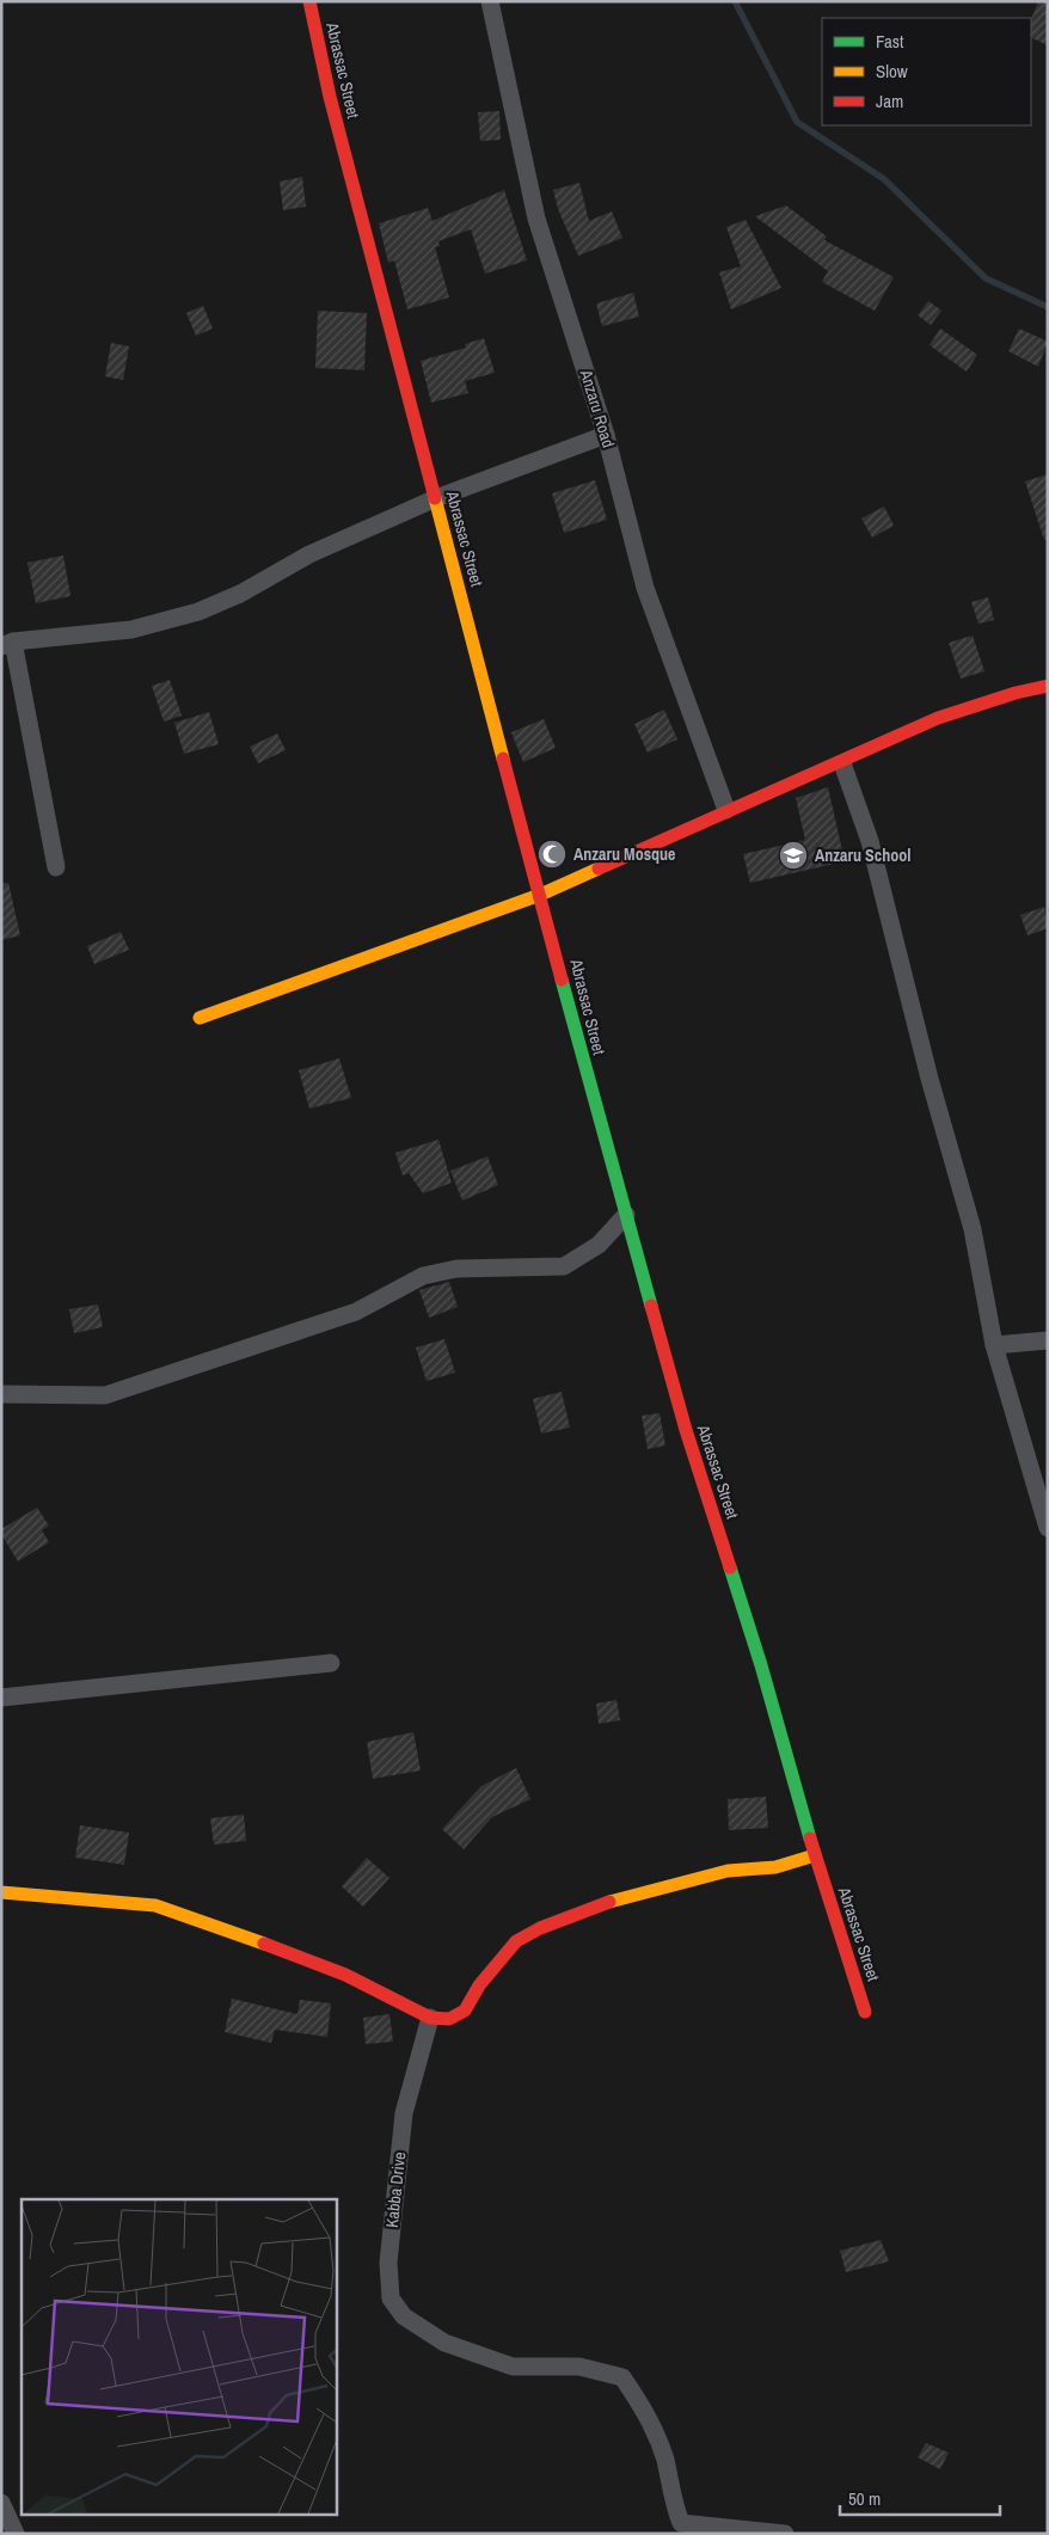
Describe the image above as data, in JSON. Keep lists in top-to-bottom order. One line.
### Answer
{"streets":{"street":["Abrassac Street","Anzaru Road","Kabba Drive"]},"places":{"mosque":["Anzaru Mosque"],"school or university":["Anzaru School"]},"legend":["Fast","Slow","Jam"],"scale_bar":"50 m"}
